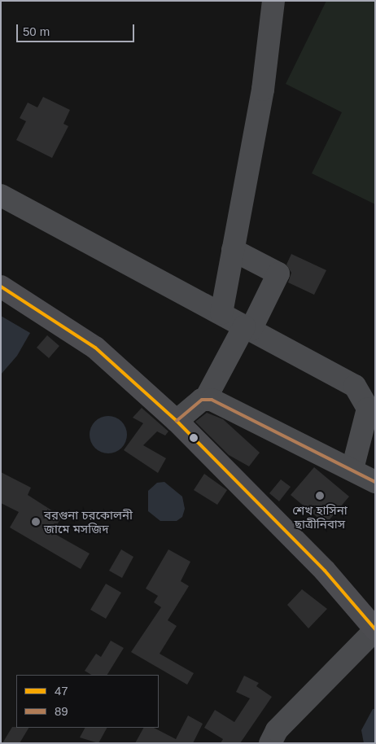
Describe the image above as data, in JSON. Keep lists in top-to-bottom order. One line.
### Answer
{"places":["শেখ হাসিনা ছাত্রীনিবাস","বরগুনা চরকোলনী জামে মসজিদ"],"lines":["transit line 47","transit line 89"],"legend":["47","89"],"scale_bar":"50 m"}
